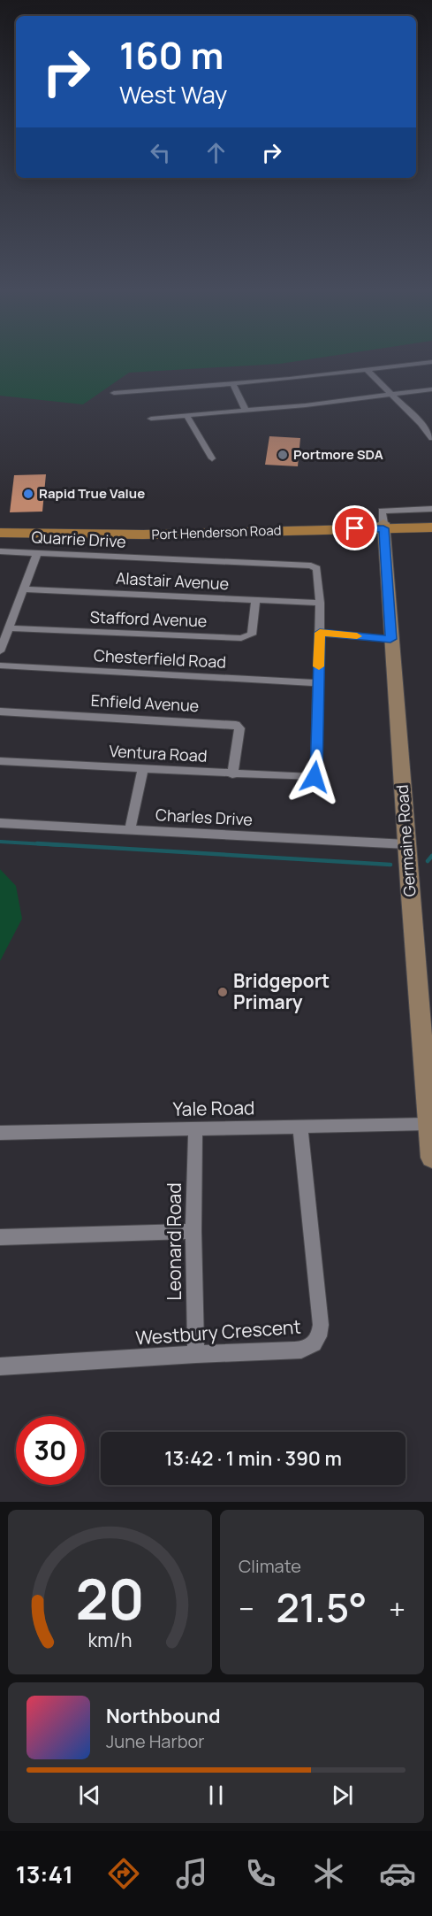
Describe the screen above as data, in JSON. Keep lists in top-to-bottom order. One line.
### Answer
{"streets":{"main road":["Port Henderson Road"],"street":["Quarrie Drive","Alastair Avenue","Stafford Avenue","Chesterfield Road","Enfield Avenue","Ventura Road","Charles Drive","Germaine Road","Yale Road","Leonard Road","Westbury Crescent"]},"crossings":[["Port Henderson Road","Germaine Road"],["Quarrie Drive","Alastair Avenue"],["Alastair Avenue","Stafford Avenue"],["Chesterfield Road","Ventura Road"],["Enfield Avenue","Ventura Road"],["Charles Drive","Germaine Road"],["Germaine Road","Yale Road"],["Yale Road","Leonard Road"],["Yale Road","Westbury Crescent"],["Leonard Road","Westbury Crescent"]],"places":["Portmore SDA","Rapid True Value","Bridgeport Primary"],"page":{"turn":["160 m","West Way"],"limit":"30","trip":"13:42 · 1 min · 390 m","tile":"Climate","heat":["−","21.5°","+"],"song":["Northbound","June Harbor"],"tabs":"13:41","gauge":["20","km/h"]}}
